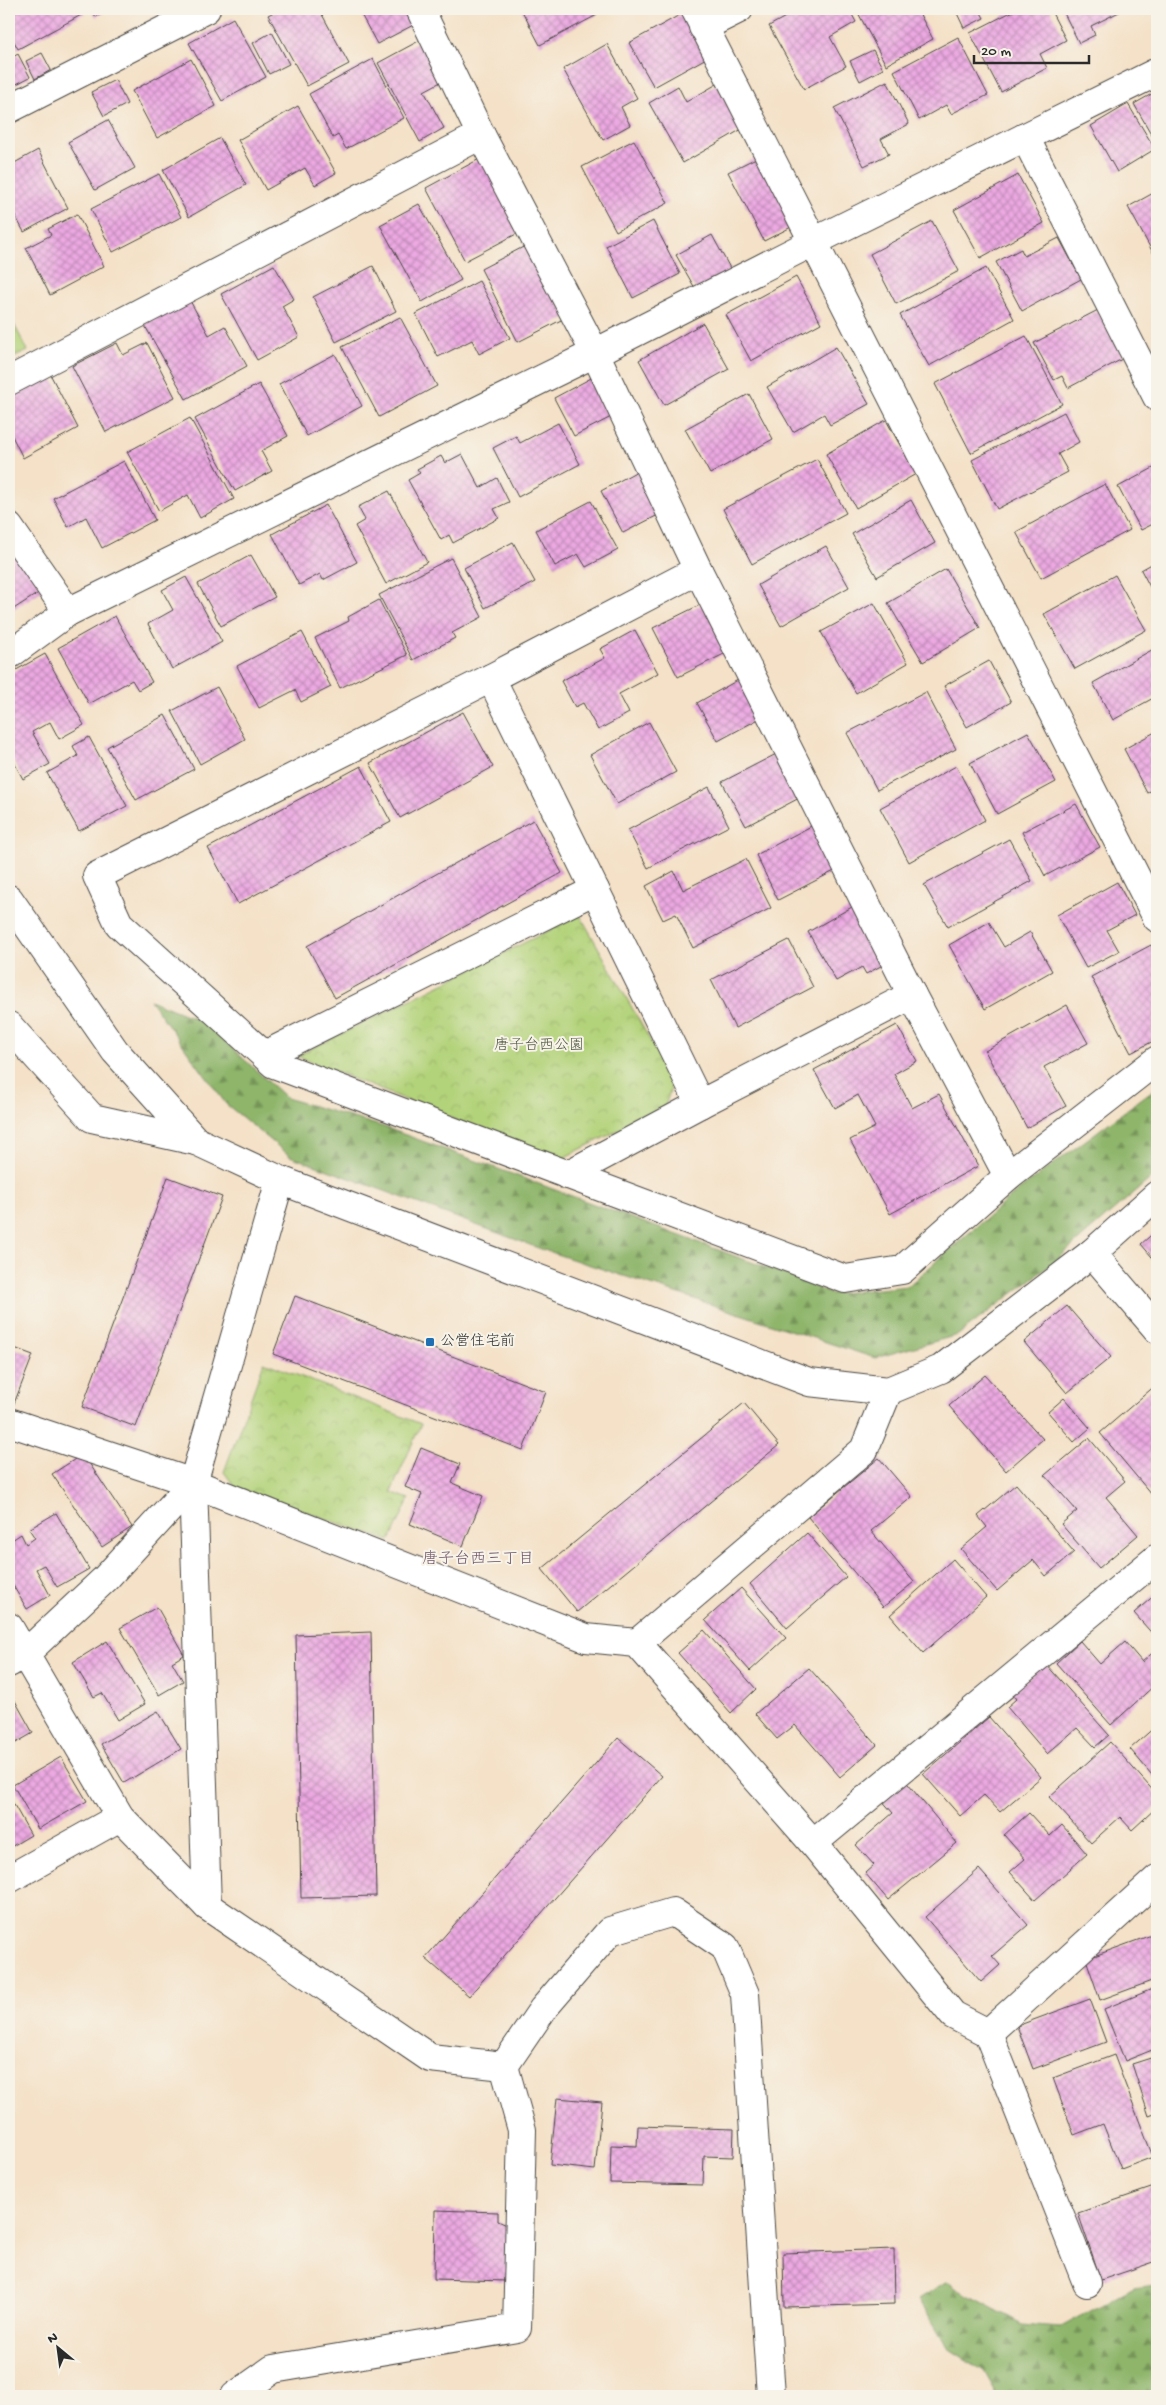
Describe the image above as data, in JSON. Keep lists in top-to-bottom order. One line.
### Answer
{"districts":["唐子台西三丁目"],"parks":["唐子台西公園"],"places":{"transit":["公営住宅前"]},"scale_bar":"20 m","north":"top left"}
